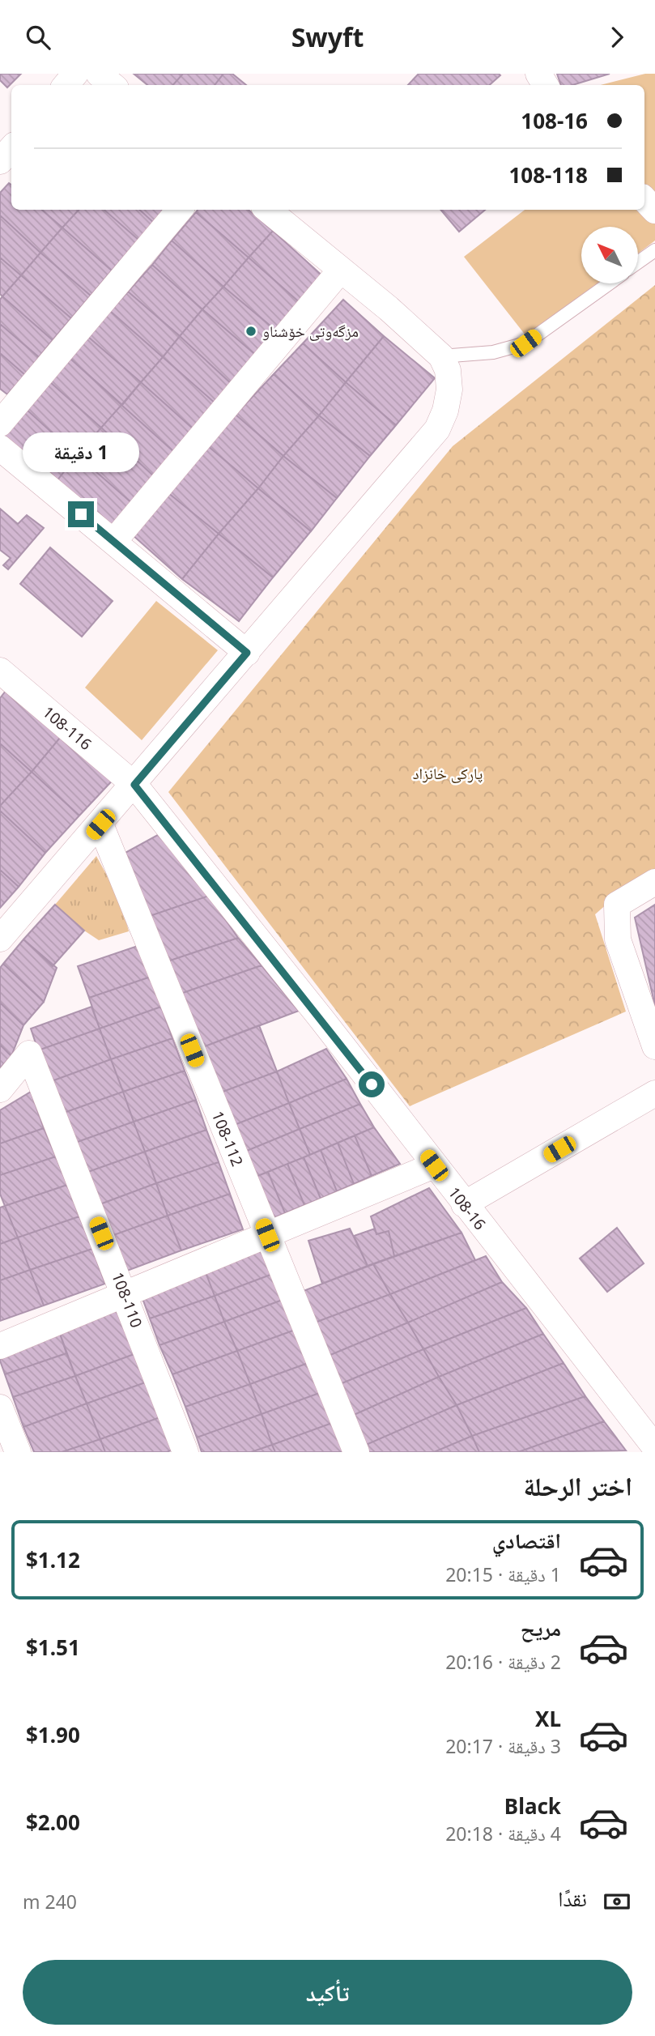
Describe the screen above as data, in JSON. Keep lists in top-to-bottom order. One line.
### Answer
{"streets":{"street":["108-116","108-112","108-16","108-110"]},"crossings":[["108-116","108-16"]],"parks":["پارکی خانزاد"],"places":["مزگەوتی خۆشناو"],"north":"top left","page":{"header":"Swyft","banner":["108-16","108-118"],"bubble":"1 دقيقة","heading":"اختر الرحلة","list":[{"name":"اقتصادي","note":"1 دقيقة · 20:15","value":"$1.12"},{"name":"مريح","note":"2 دقيقة · 20:16","value":"$1.51"},{"name":"XL","note":"3 دقيقة · 20:17","value":"$1.90"},{"name":"Black","note":"4 دقيقة · 20:18","value":"$2.00"}],"pay":["نقدًا","240 m"],"buttons":"تأكيد"}}
